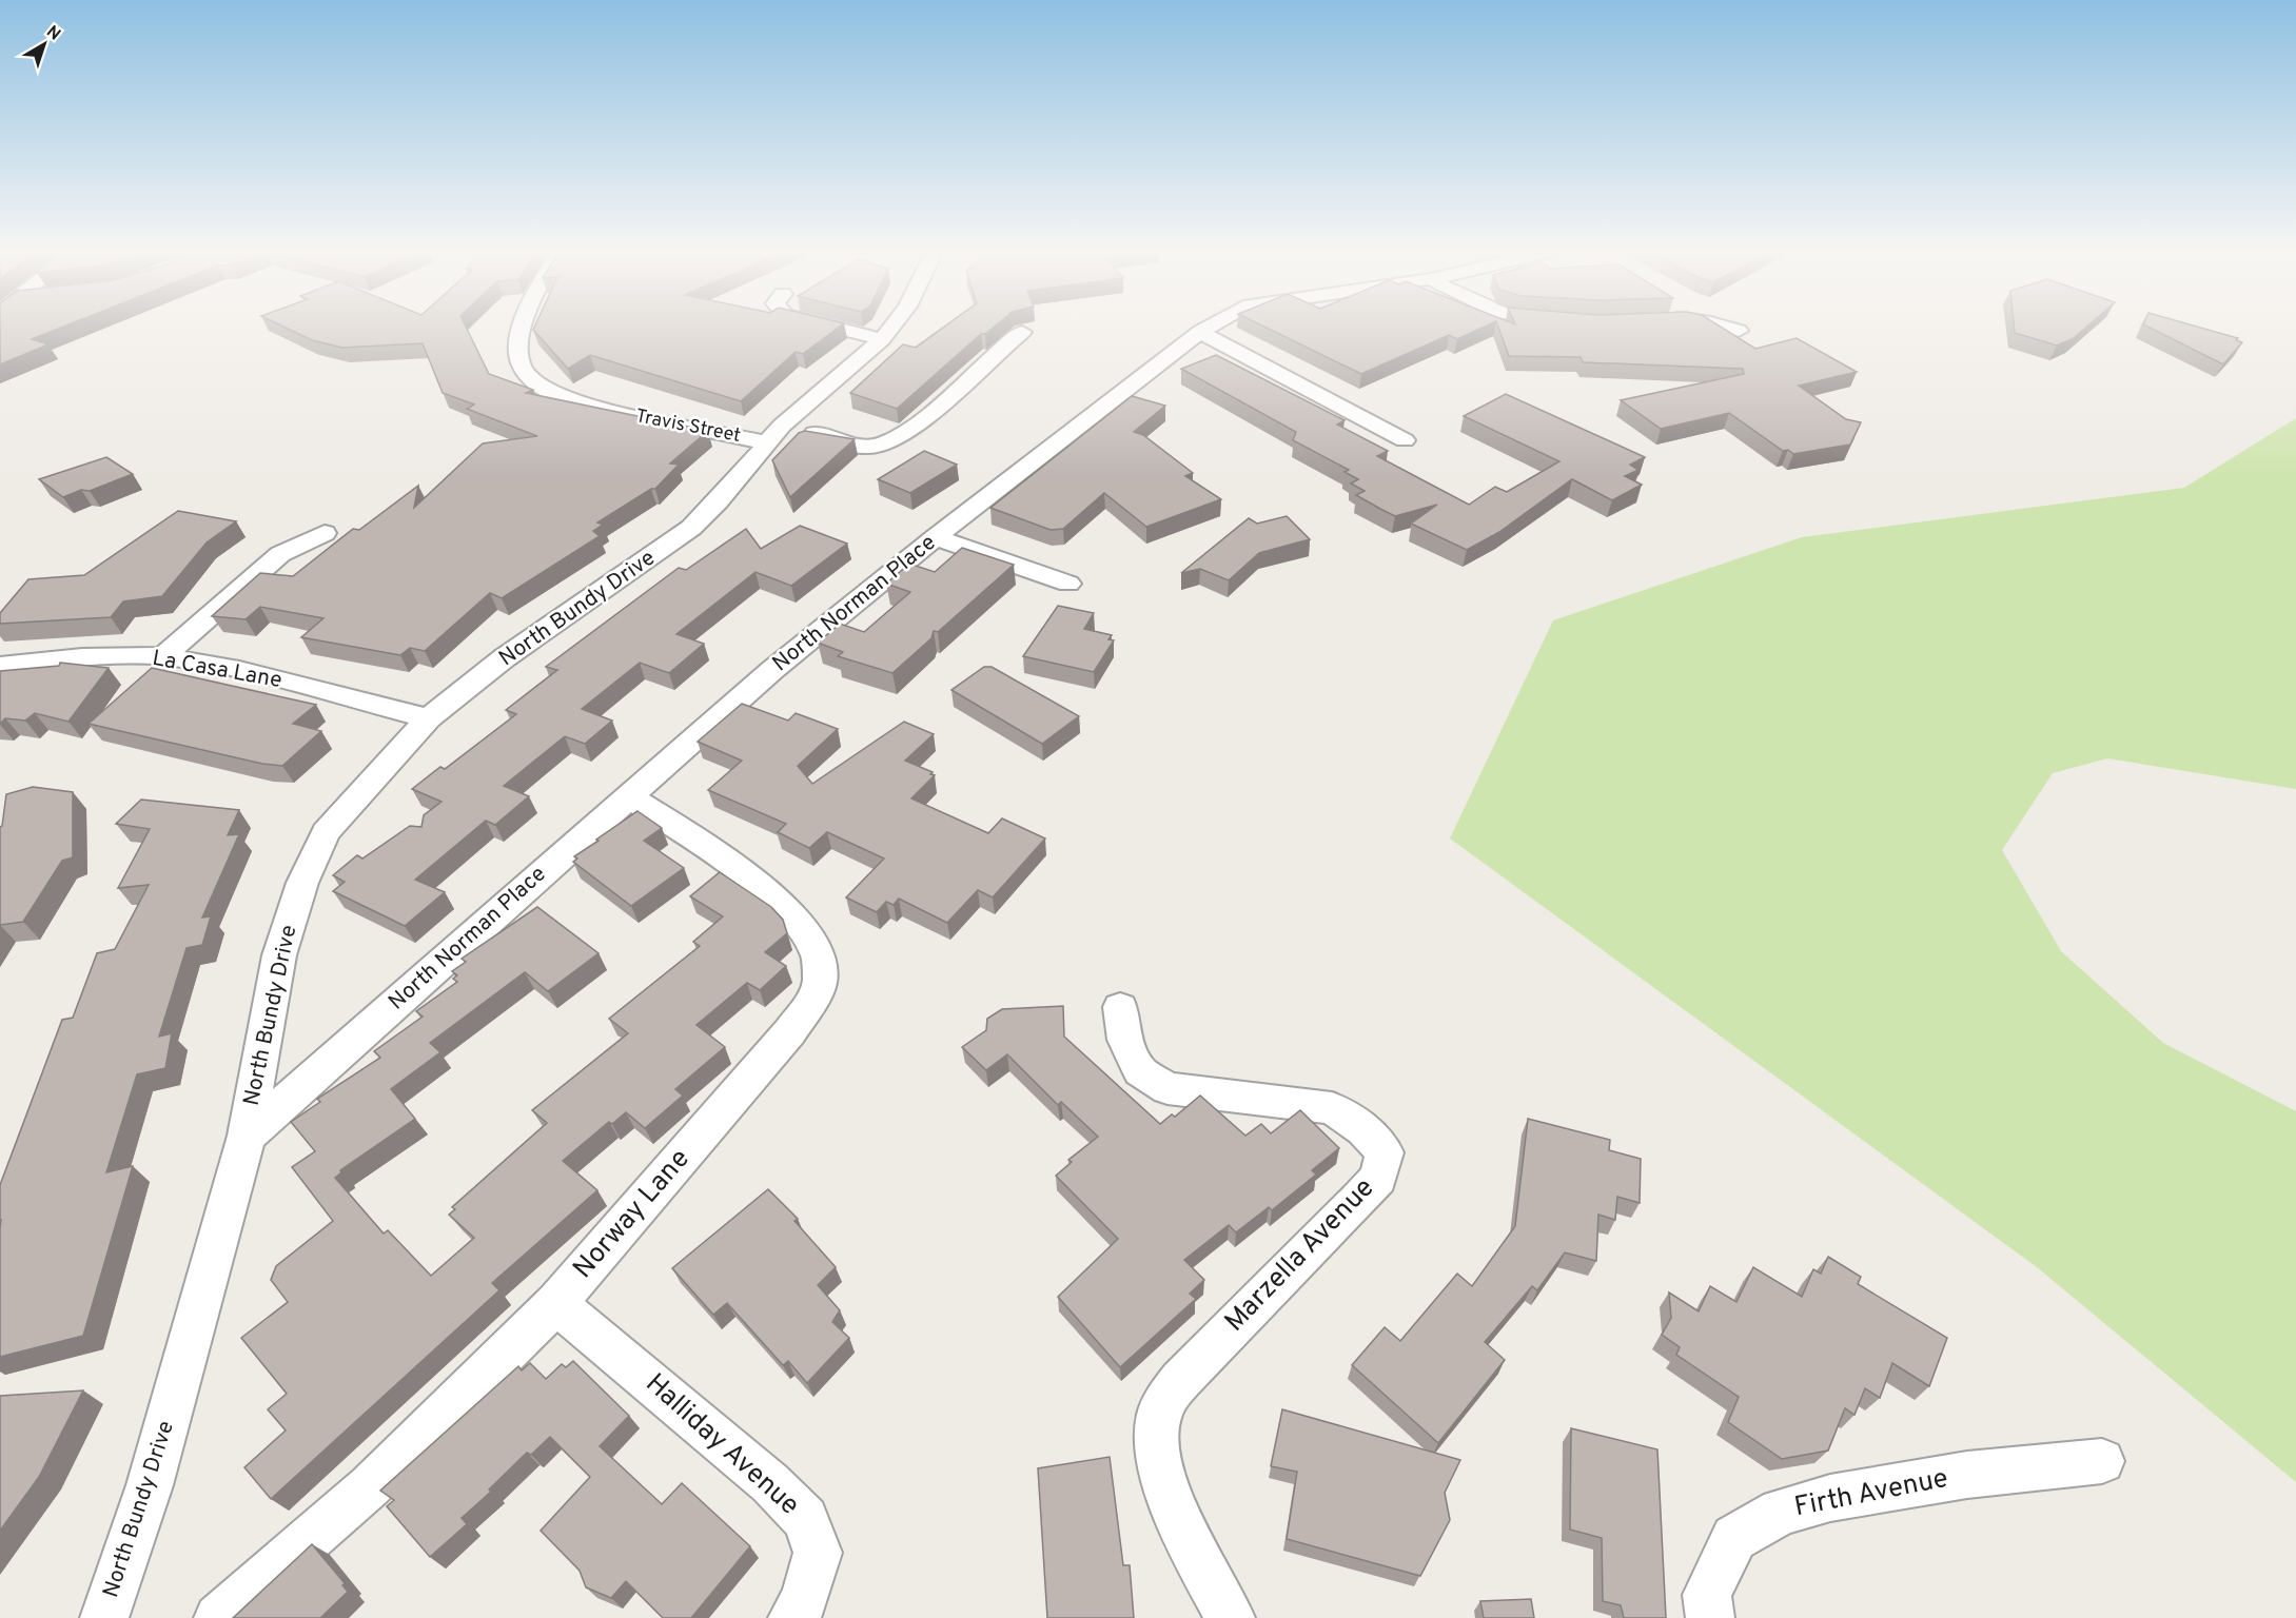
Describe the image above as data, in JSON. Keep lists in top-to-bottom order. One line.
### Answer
{"streets":{"street":["Travis Street","North Norman Place","North Bundy Drive","La Casa Lane","Norway Lane","Marzella Avenue","Halliday Avenue","Firth Avenue"]},"crossings":[["Travis Street","North Bundy Drive"],["North Norman Place","North Bundy Drive"],["North Norman Place","Norway Lane"],["North Bundy Drive","La Casa Lane"],["Norway Lane","Halliday Avenue"]],"north":"top right"}
